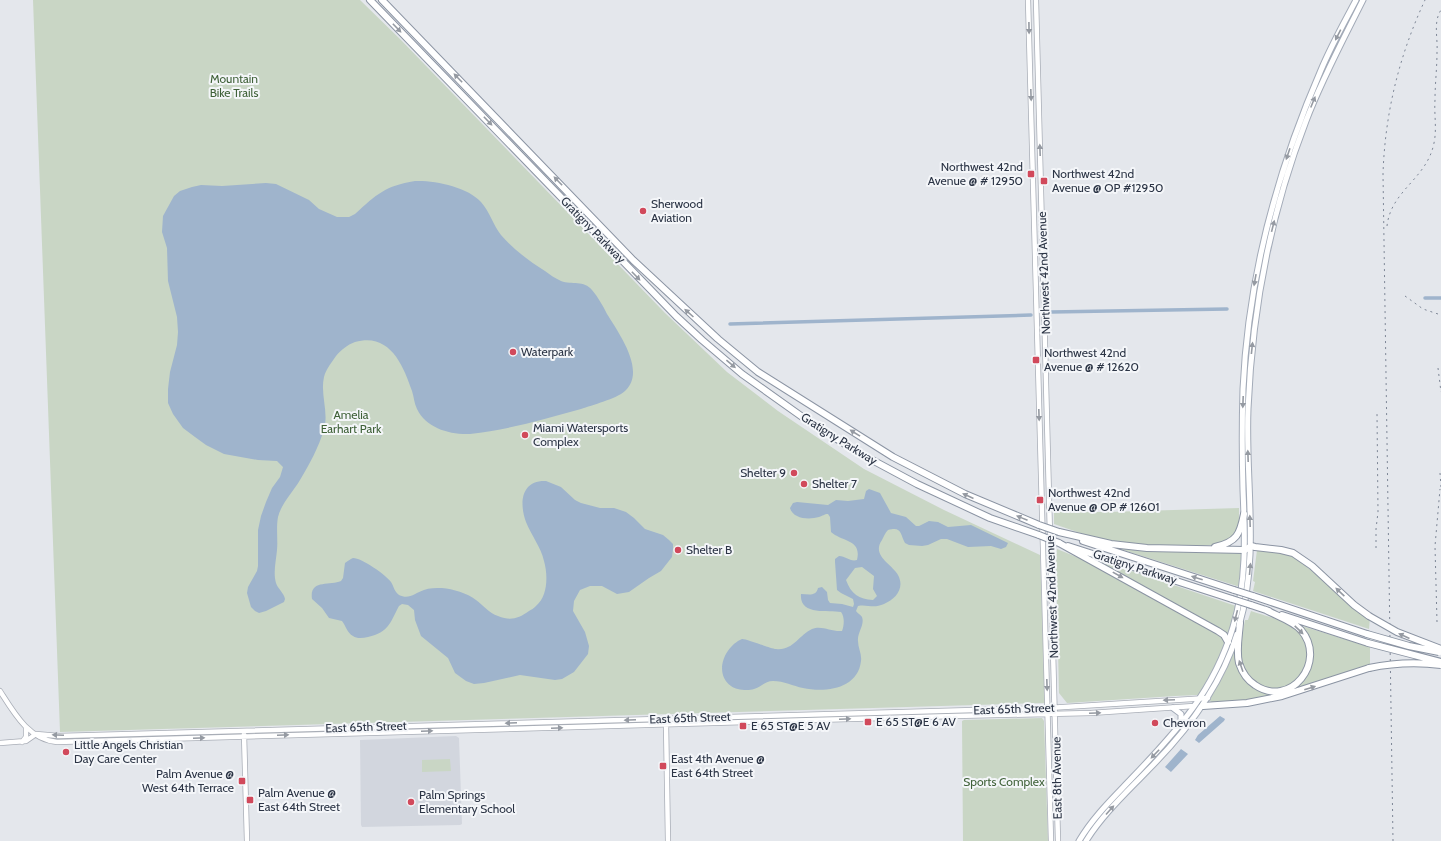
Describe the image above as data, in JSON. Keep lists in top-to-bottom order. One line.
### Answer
{"streets":{"highway":["Gratigny Parkway"],"main road":["Northwest 42nd Avenue","East 65th Street","East 8th Avenue"]},"crossings":[["Northwest 42nd Avenue","East 65th Street"],["Northwest 42nd Avenue","East 8th Avenue"],["East 65th Street","East 8th Avenue"]],"parks":["Mountain Bike Trails","Amelia Earhart Park","Sports Complex"],"places":{"transit":["Northwest 42nd Avenue @ # 12950","Northwest 42nd Avenue @ OP #12950","Northwest 42nd Avenue @ # 12620","Northwest 42nd Avenue @ OP # 12601","E 65 ST@E 6 AV","E 65 ST@E 5 AV","East 4th Avenue @ East 64th Street","Palm Avenue @ West 64th Terrace","Palm Avenue @ East 64th Street"],"other":["Sherwood Aviation","Waterpark","Miami Watersports Complex","Shelter 9","Shelter 7","Shelter B","Chevron","Little Angels Christian Day Care Center","Palm Springs Elementary School"]}}
